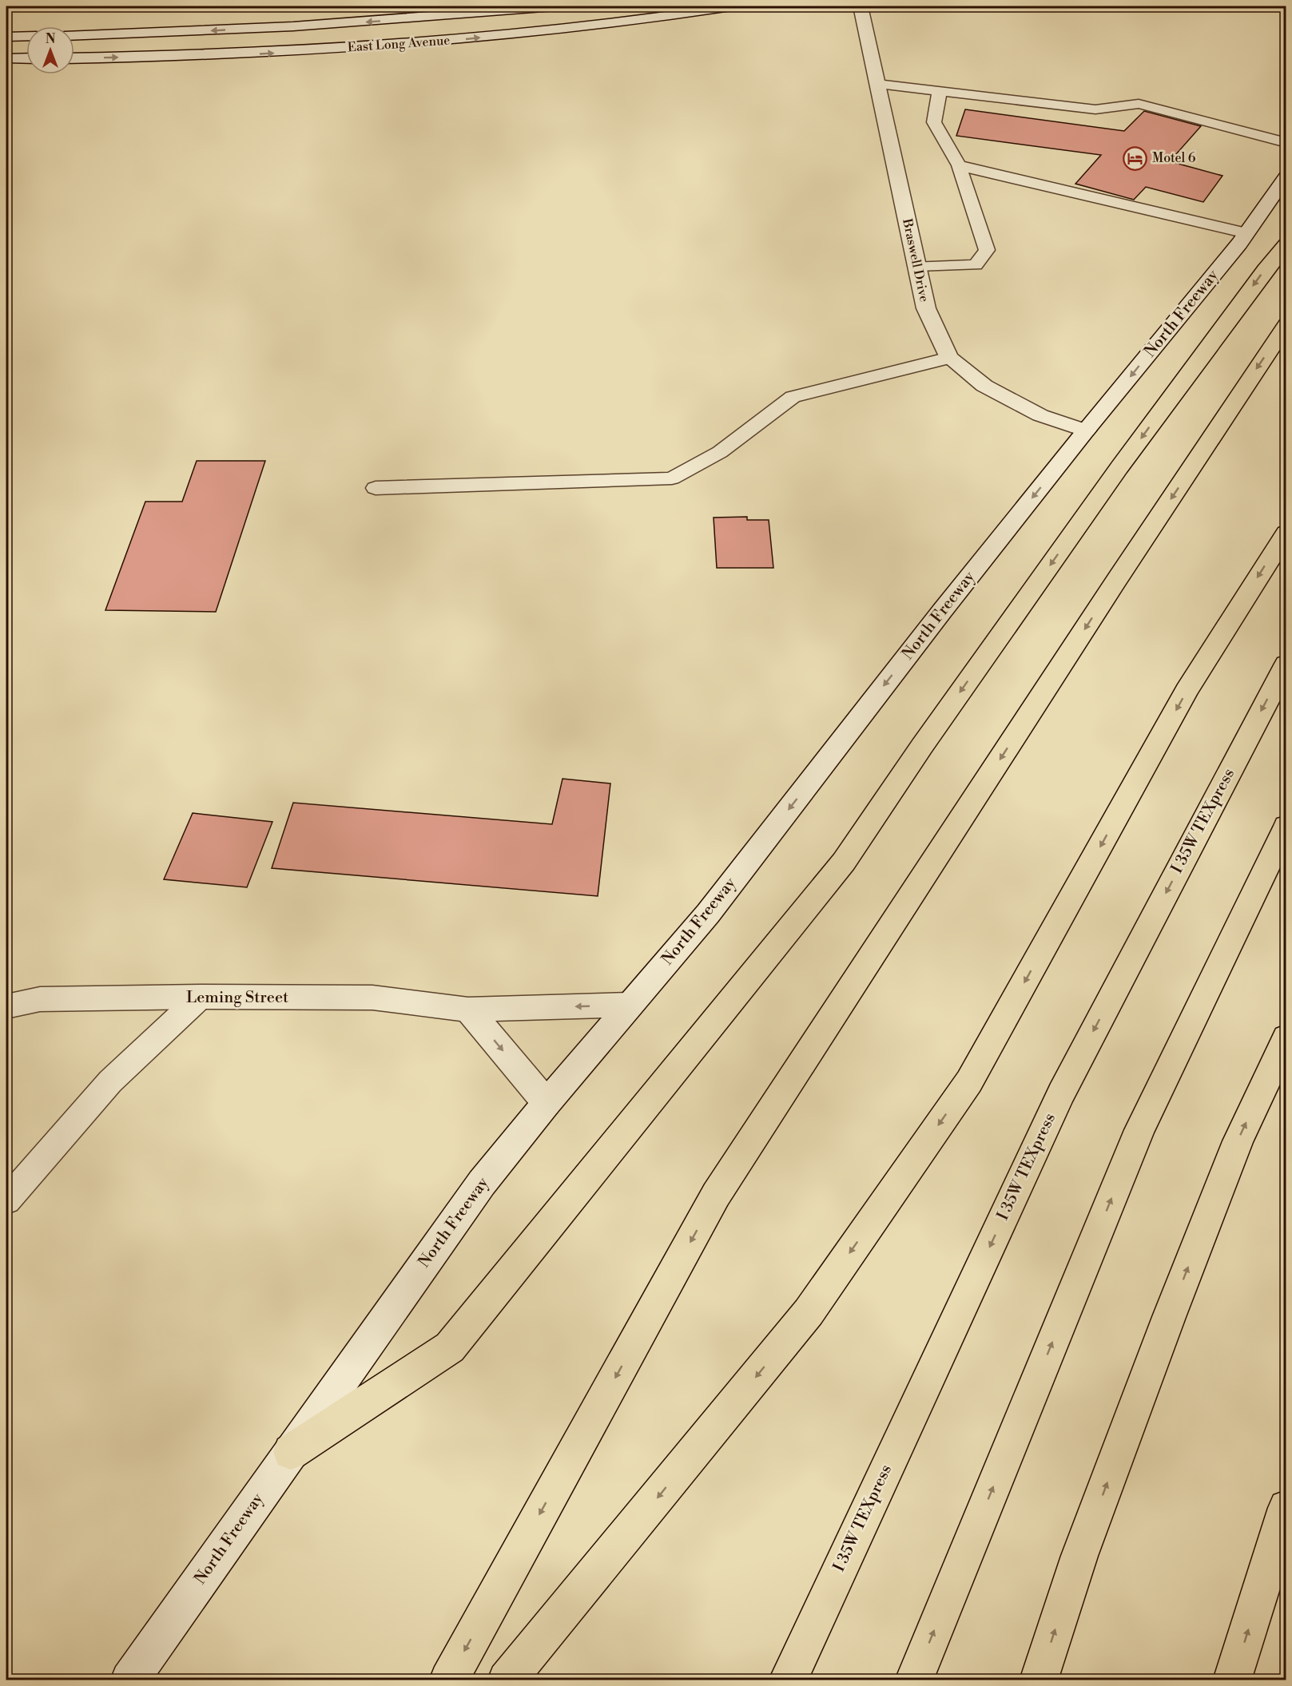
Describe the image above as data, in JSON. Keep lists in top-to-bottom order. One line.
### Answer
{"streets":{"highway":["I 35W TEXpress"],"main road":["East Long Avenue","Braswell Drive","North Freeway","Leming Street"]},"crossings":[["Braswell Drive","North Freeway"],["North Freeway","Leming Street"]],"one_way":["North Freeway"],"places":{"hotel":["Motel 6"]},"north":"top"}
